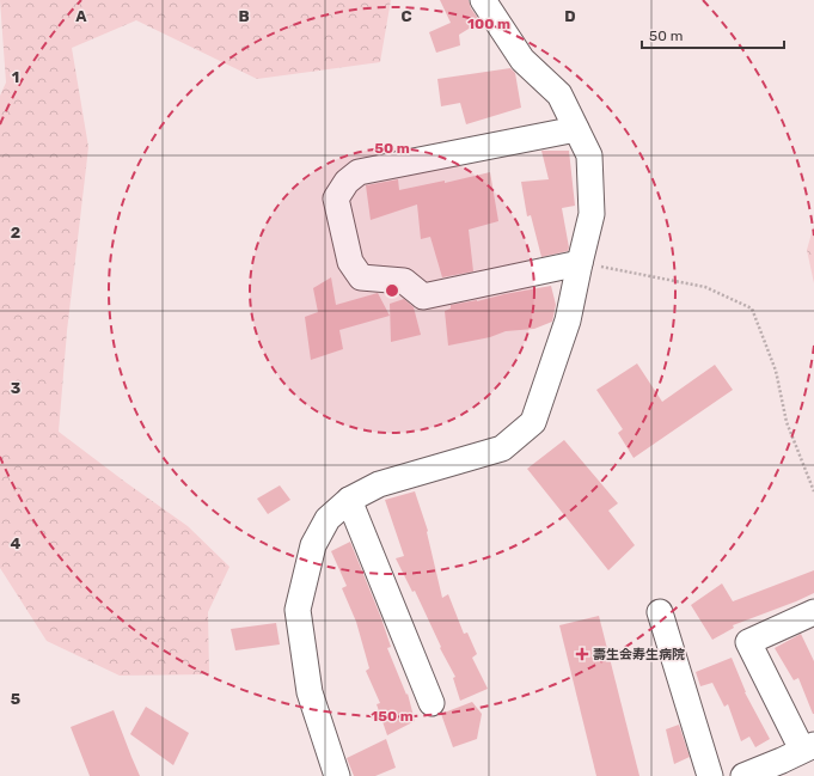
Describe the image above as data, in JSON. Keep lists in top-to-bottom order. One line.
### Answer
{"places":{"health":["壽生会寿生病院"]},"scale_bar":"50 m","grid":{"columns":["A","B","C","D"],"rows":["1","2","3","4","5"]},"rings":["100 m","50 m","150 m"]}
